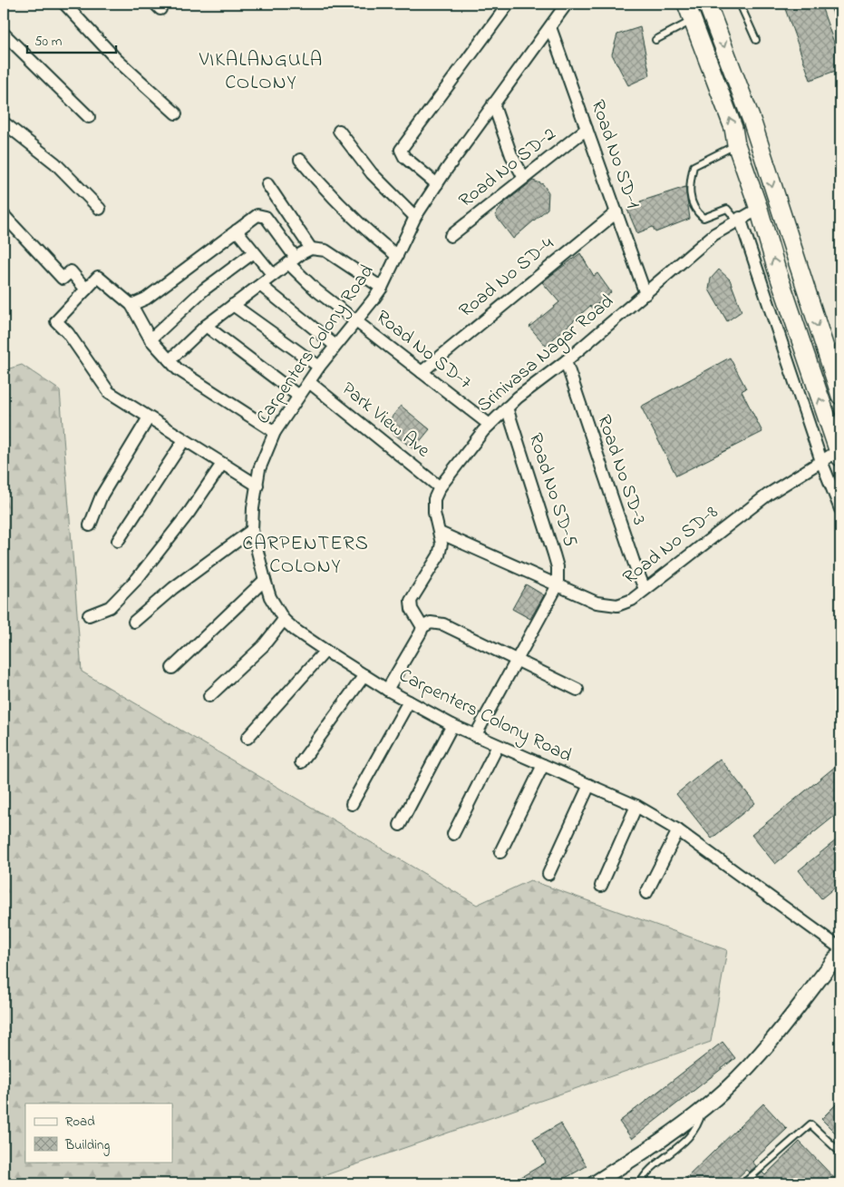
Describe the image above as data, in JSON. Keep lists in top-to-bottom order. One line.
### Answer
{"streets":{"street":["Road No SD-1","Road No SD-2","Road No SD-4","Carpenters Colony Road","Road No SD-7","Srinivasa Nagar Road","Park View Ave","Road No SD-3","Road No SD-5","Road No SD-8"]},"crossings":[["Road No SD-1","Road No SD-2"],["Road No SD-1","Road No SD-4"],["Road No SD-1","Carpenters Colony Road"],["Road No SD-1","Srinivasa Nagar Road"],["Road No SD-4","Road No SD-7"],["Carpenters Colony Road","Road No SD-7"],["Carpenters Colony Road","Park View Ave"],["Road No SD-7","Srinivasa Nagar Road"],["Srinivasa Nagar Road","Park View Ave"],["Srinivasa Nagar Road","Road No SD-3"],["Srinivasa Nagar Road","Road No SD-5"],["Srinivasa Nagar Road","Road No SD-8"],["Road No SD-3","Road No SD-8"],["Road No SD-5","Road No SD-8"]],"districts":["VIKALANGULA COLONY","CARPENTERS COLONY"],"legend":["Road","Building"],"scale_bar":"50 m"}
